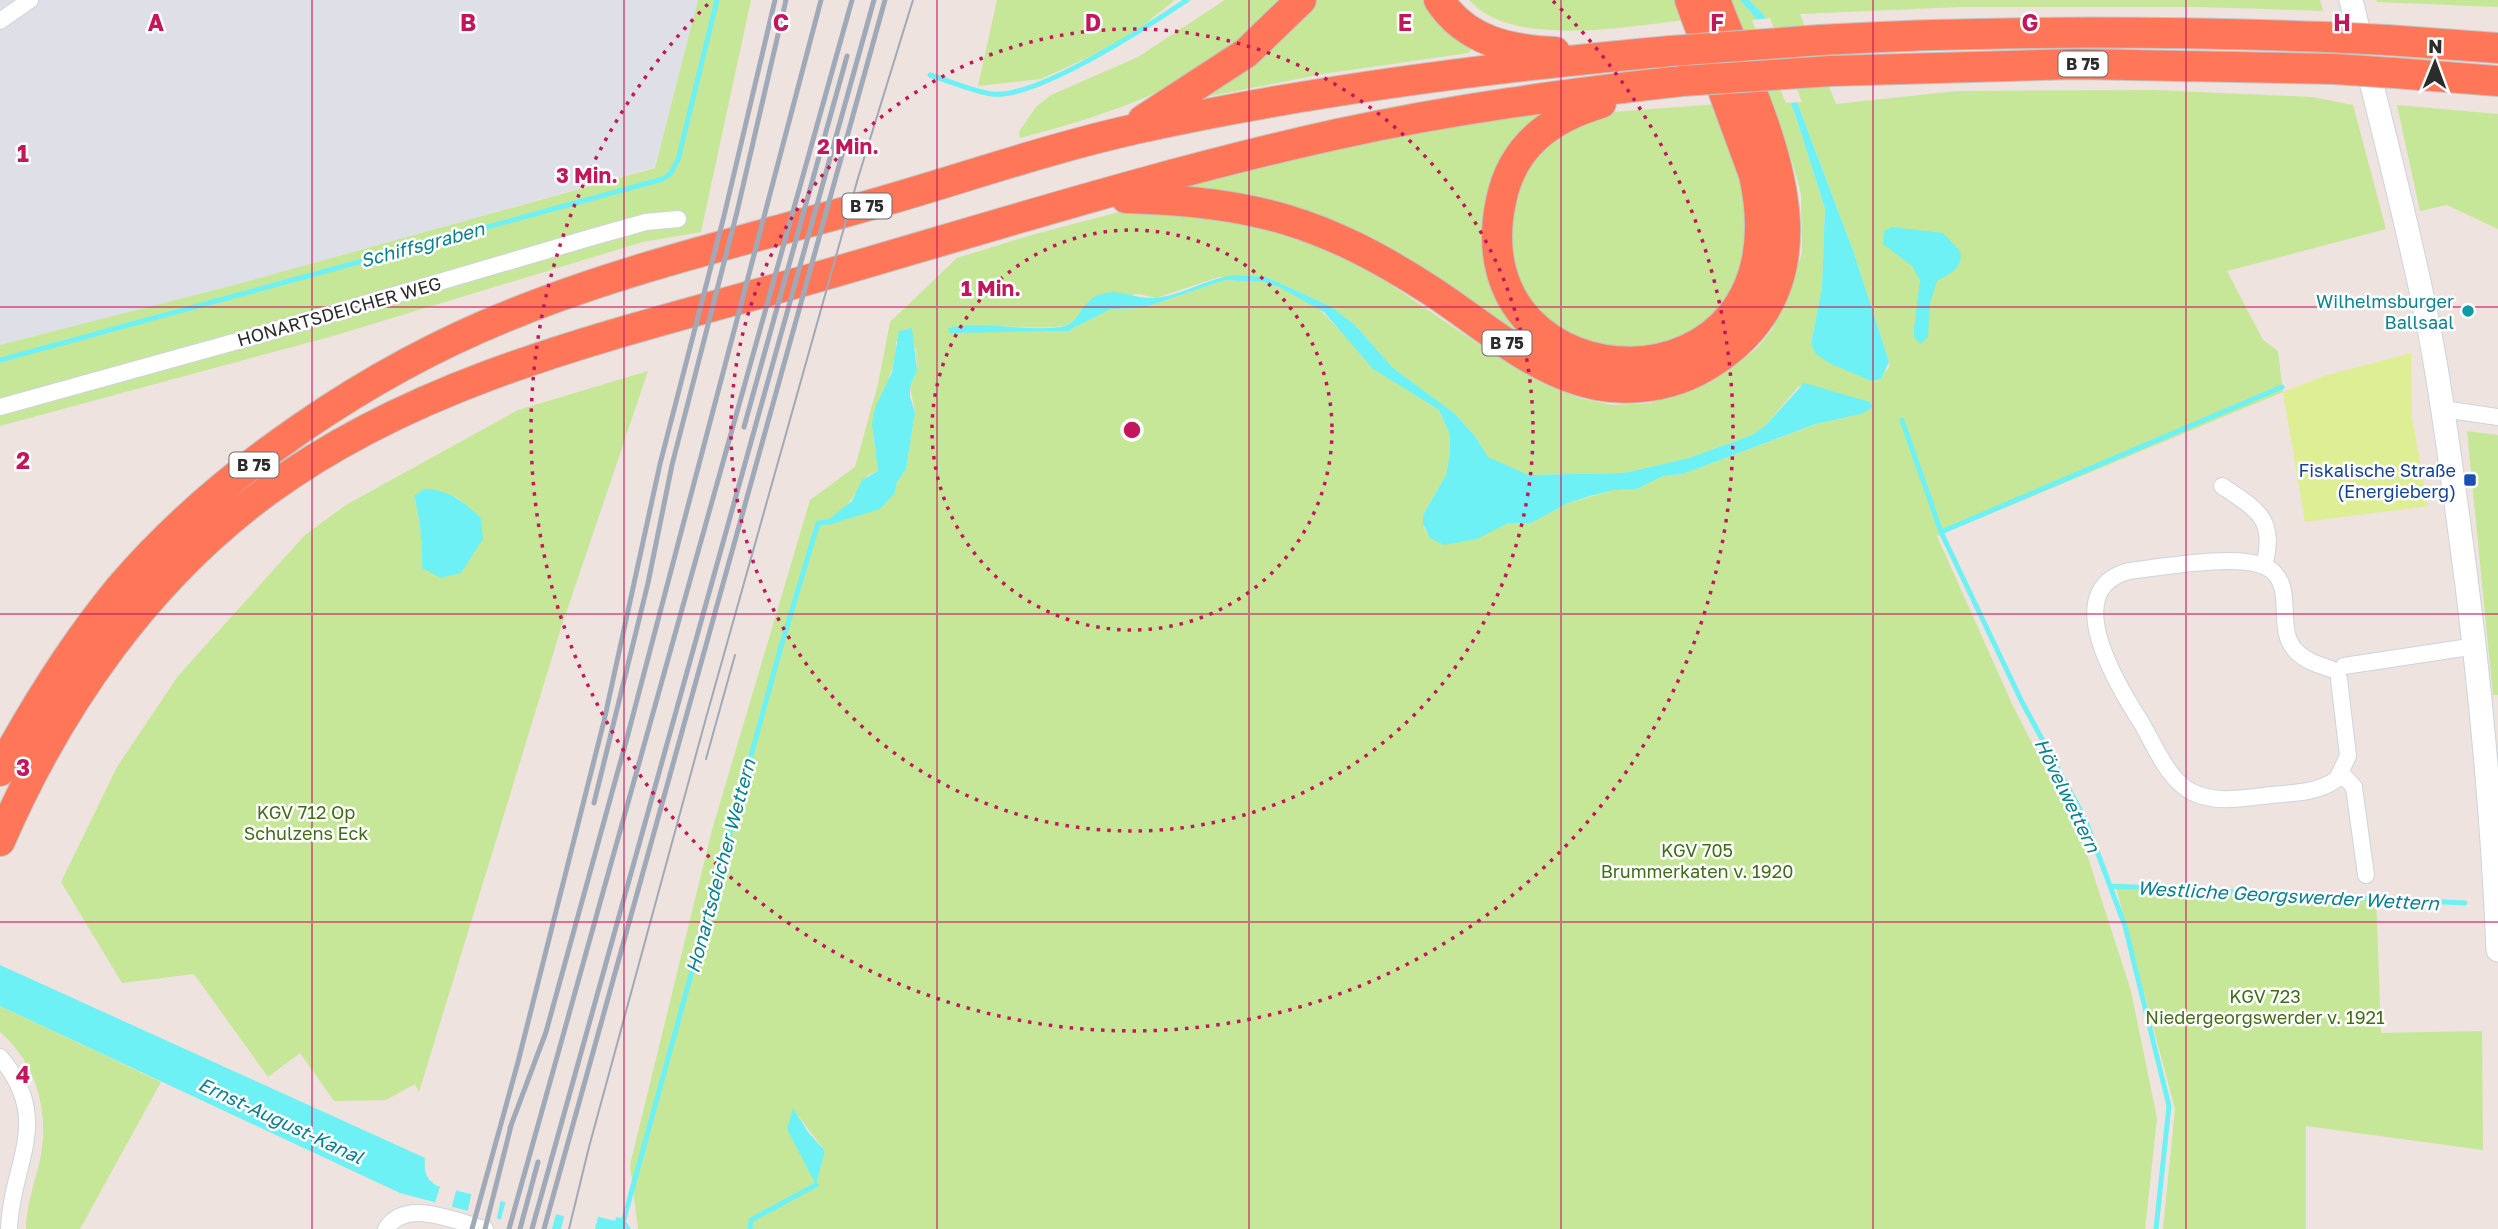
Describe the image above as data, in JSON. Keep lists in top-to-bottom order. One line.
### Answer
{"streets":{"highway":["B 75"],"street":["HONARTSDEICHER WEG"]},"water":["Schiffsgraben","Hövelwettern","Honartsdeicher Wettern","Westliche Georgswerder Wettern","Ernst-August-Kanal"],"parks":["KGV 712 Op Schulzens Eck","KGV 705 Brummerkaten v. 1920","KGV 723 Niedergeorgswerder v. 1921"],"places":{"other":["Wilhelmsburger Ballsaal"],"transit":["Fiskalische Straße (Energieberg)"]},"north":"top","grid":{"columns":["A","B","C","D","E","F","G","H"],"rows":["1","2","3","4"]},"rings":["2 Min.","3 Min.","1 Min."]}
